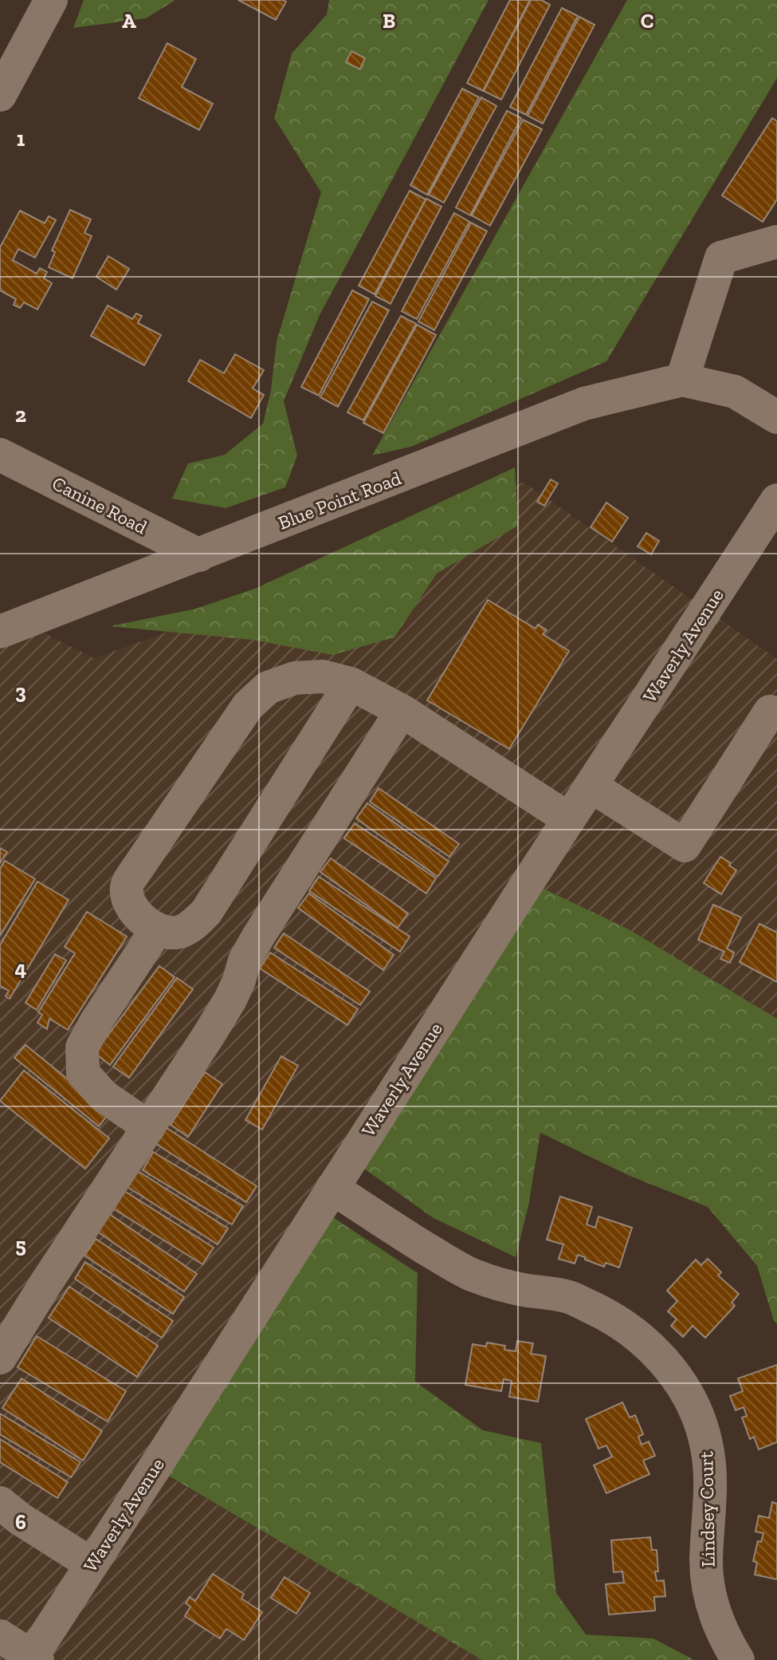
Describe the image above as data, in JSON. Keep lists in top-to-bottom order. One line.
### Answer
{"streets":{"street":["Blue Point Road","Canine Road","Waverly Avenue","Lindsey Court"]},"crossings":[["Blue Point Road","Canine Road"],["Waverly Avenue","Lindsey Court"]],"grid":{"columns":["A","B","C"],"rows":["1","2","3","4","5","6"]}}
